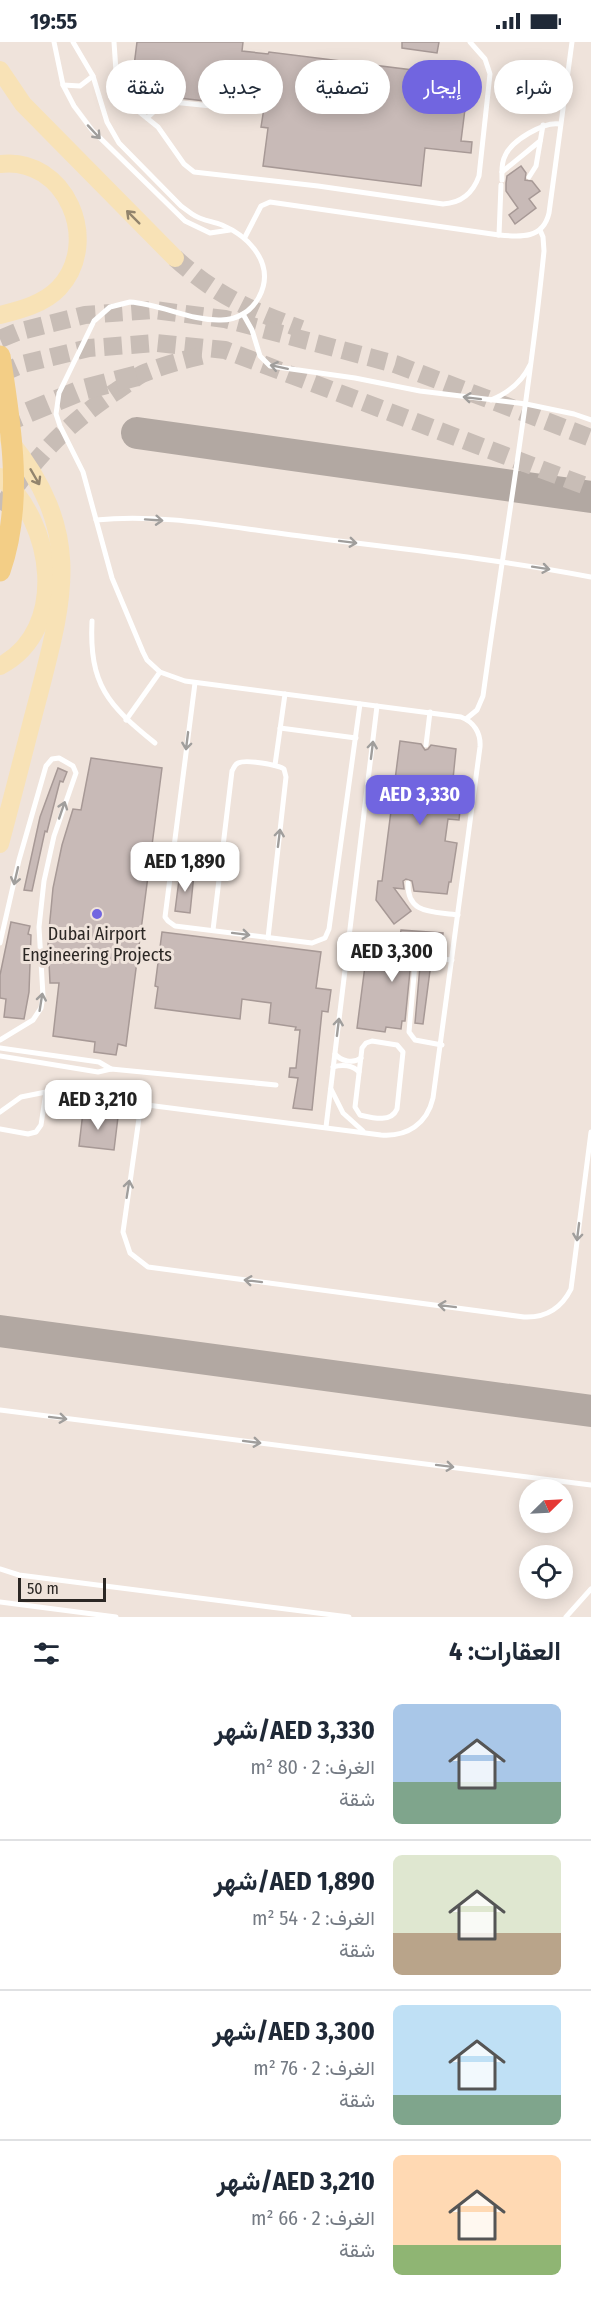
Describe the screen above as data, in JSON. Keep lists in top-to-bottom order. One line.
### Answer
{"places":["Dubai Airport Engineering Projects"],"scale_bar":"50 m","north":"top right","page":{"status":"19:55","chip":["شراء","إيجار","تصفية","جديد","شقة"],"price":["AED 3,330","AED 1,890","AED 3,300","AED 3,210"],"scale":"50 m","heading":"العقارات: 4","list":[{"name":"AED 3,330/شهر","note":"الغرف: 2 · 80 m² · شقة"},{"name":"AED 1,890/شهر","note":"الغرف: 2 · 54 m² · شقة"},{"name":"AED 3,300/شهر","note":"الغرف: 2 · 76 m² · شقة"},{"name":"AED 3,210/شهر","note":"الغرف: 2 · 66 m² · شقة"}]}}
